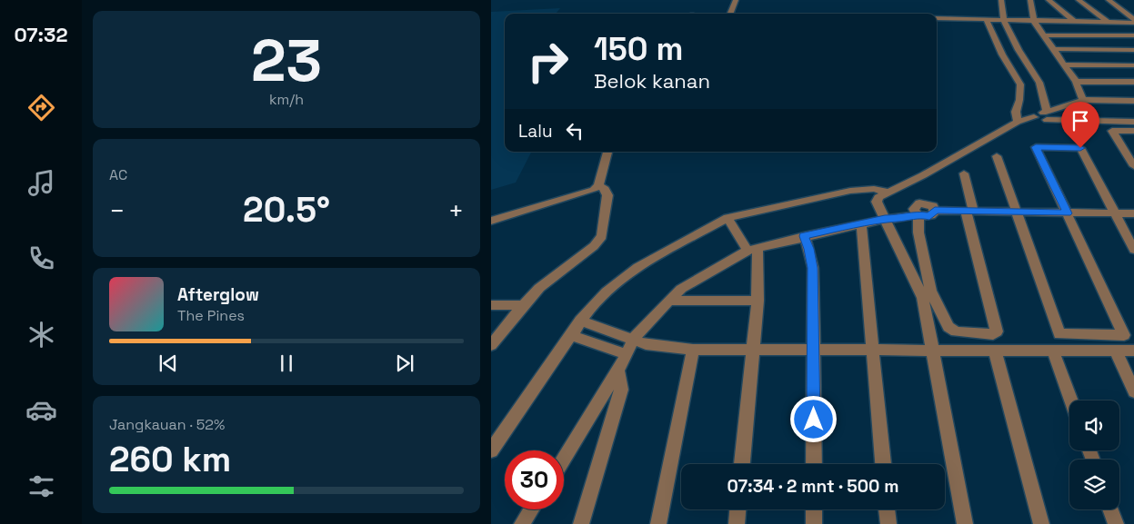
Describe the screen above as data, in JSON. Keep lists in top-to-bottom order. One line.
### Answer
{"page":{"tabs":"07:32","tile":[["23","km/h"],"AC",["Jangkauan · 52%","260 km"]],"turn":["150 m","Belok kanan"],"then":"Lalu","heat":["−","20.5°","+"],"song":["Afterglow","The Pines"],"limit":"30","trip":"07:34 · 2 mnt · 500 m"}}
